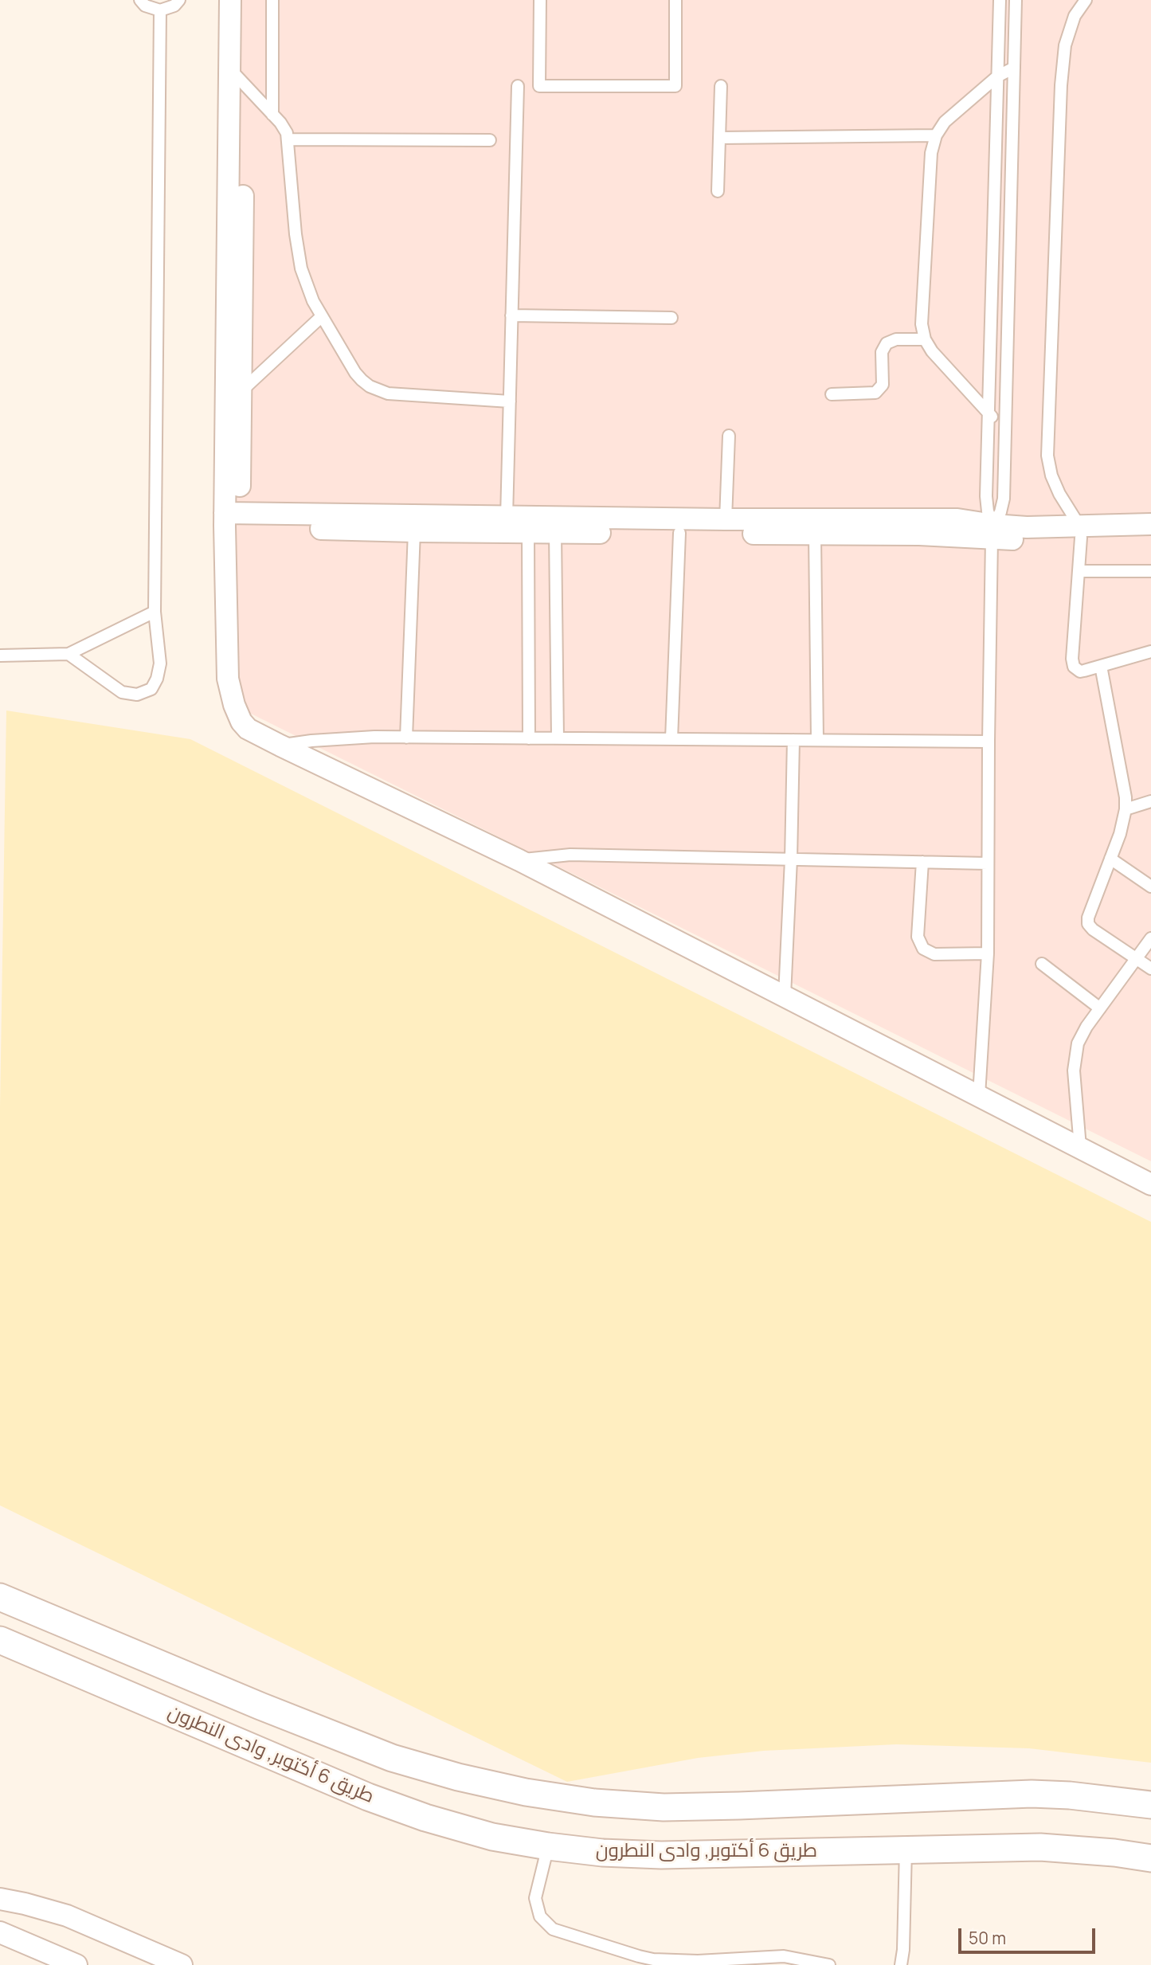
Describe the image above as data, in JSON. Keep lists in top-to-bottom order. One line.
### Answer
{"streets":{"street":["طريق 6 أكتوبر, وادى النطرون"]},"scale_bar":"50 m"}
